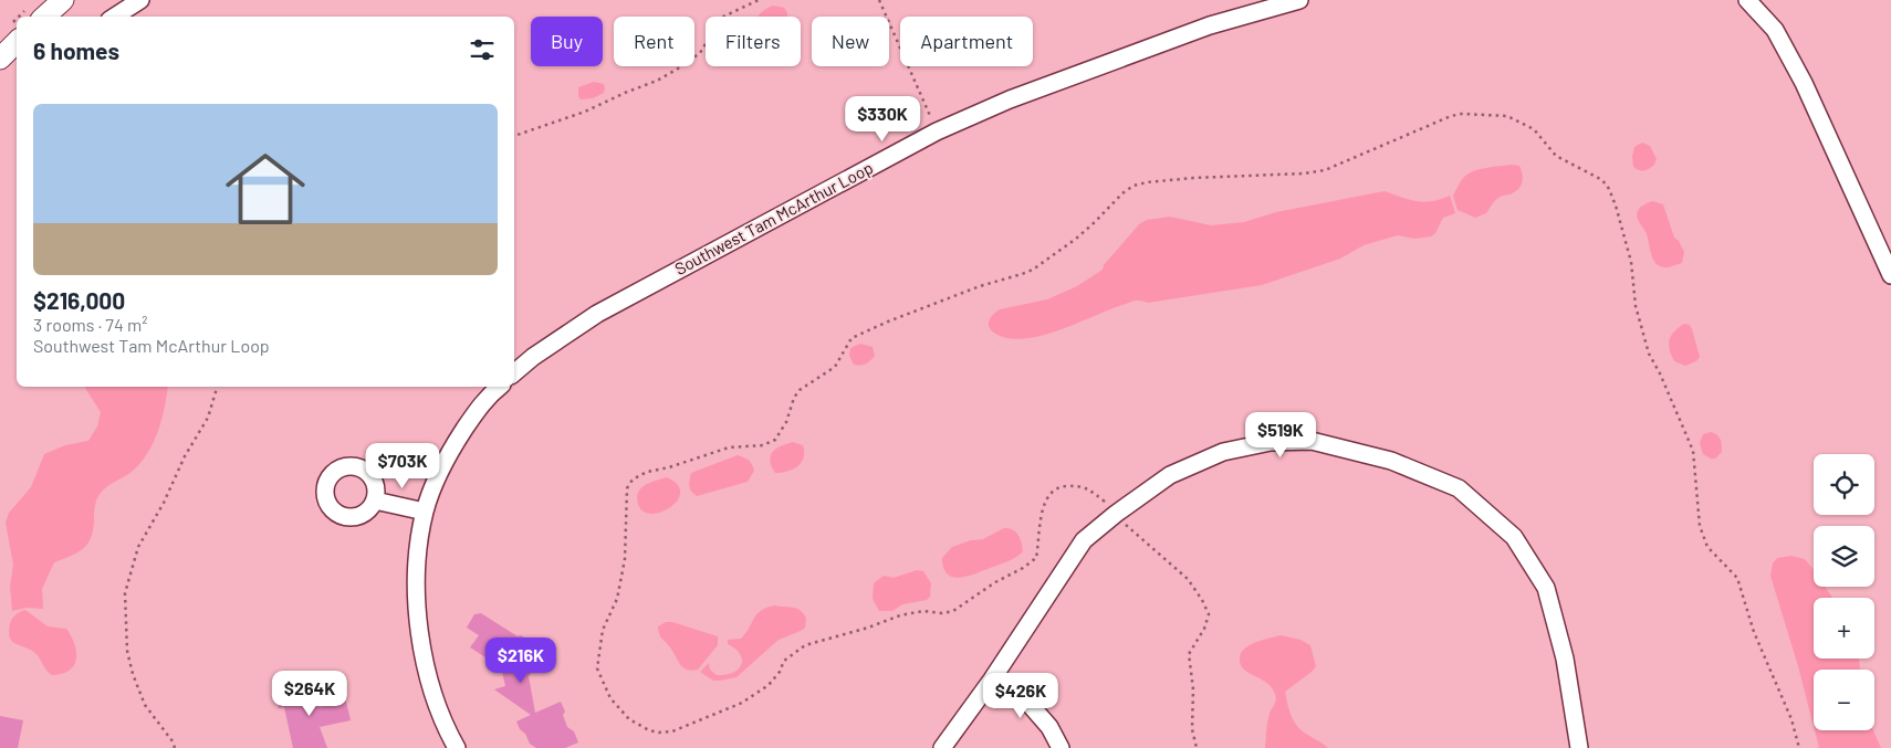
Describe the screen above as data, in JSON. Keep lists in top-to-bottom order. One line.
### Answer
{"streets":{"street":["Southwest Tam McArthur Loop"]},"page":{"chip":["Buy","Rent","Filters","New","Apartment"],"heading":"6 homes","list":[{"name":"$216,000","note":"3 rooms · 74 m² · Southwest Tam McArthur Loop"}],"price":["$330K","$519K","$703K","$216K","$264K","$426K"],"map_buttons":["+","−"]}}
